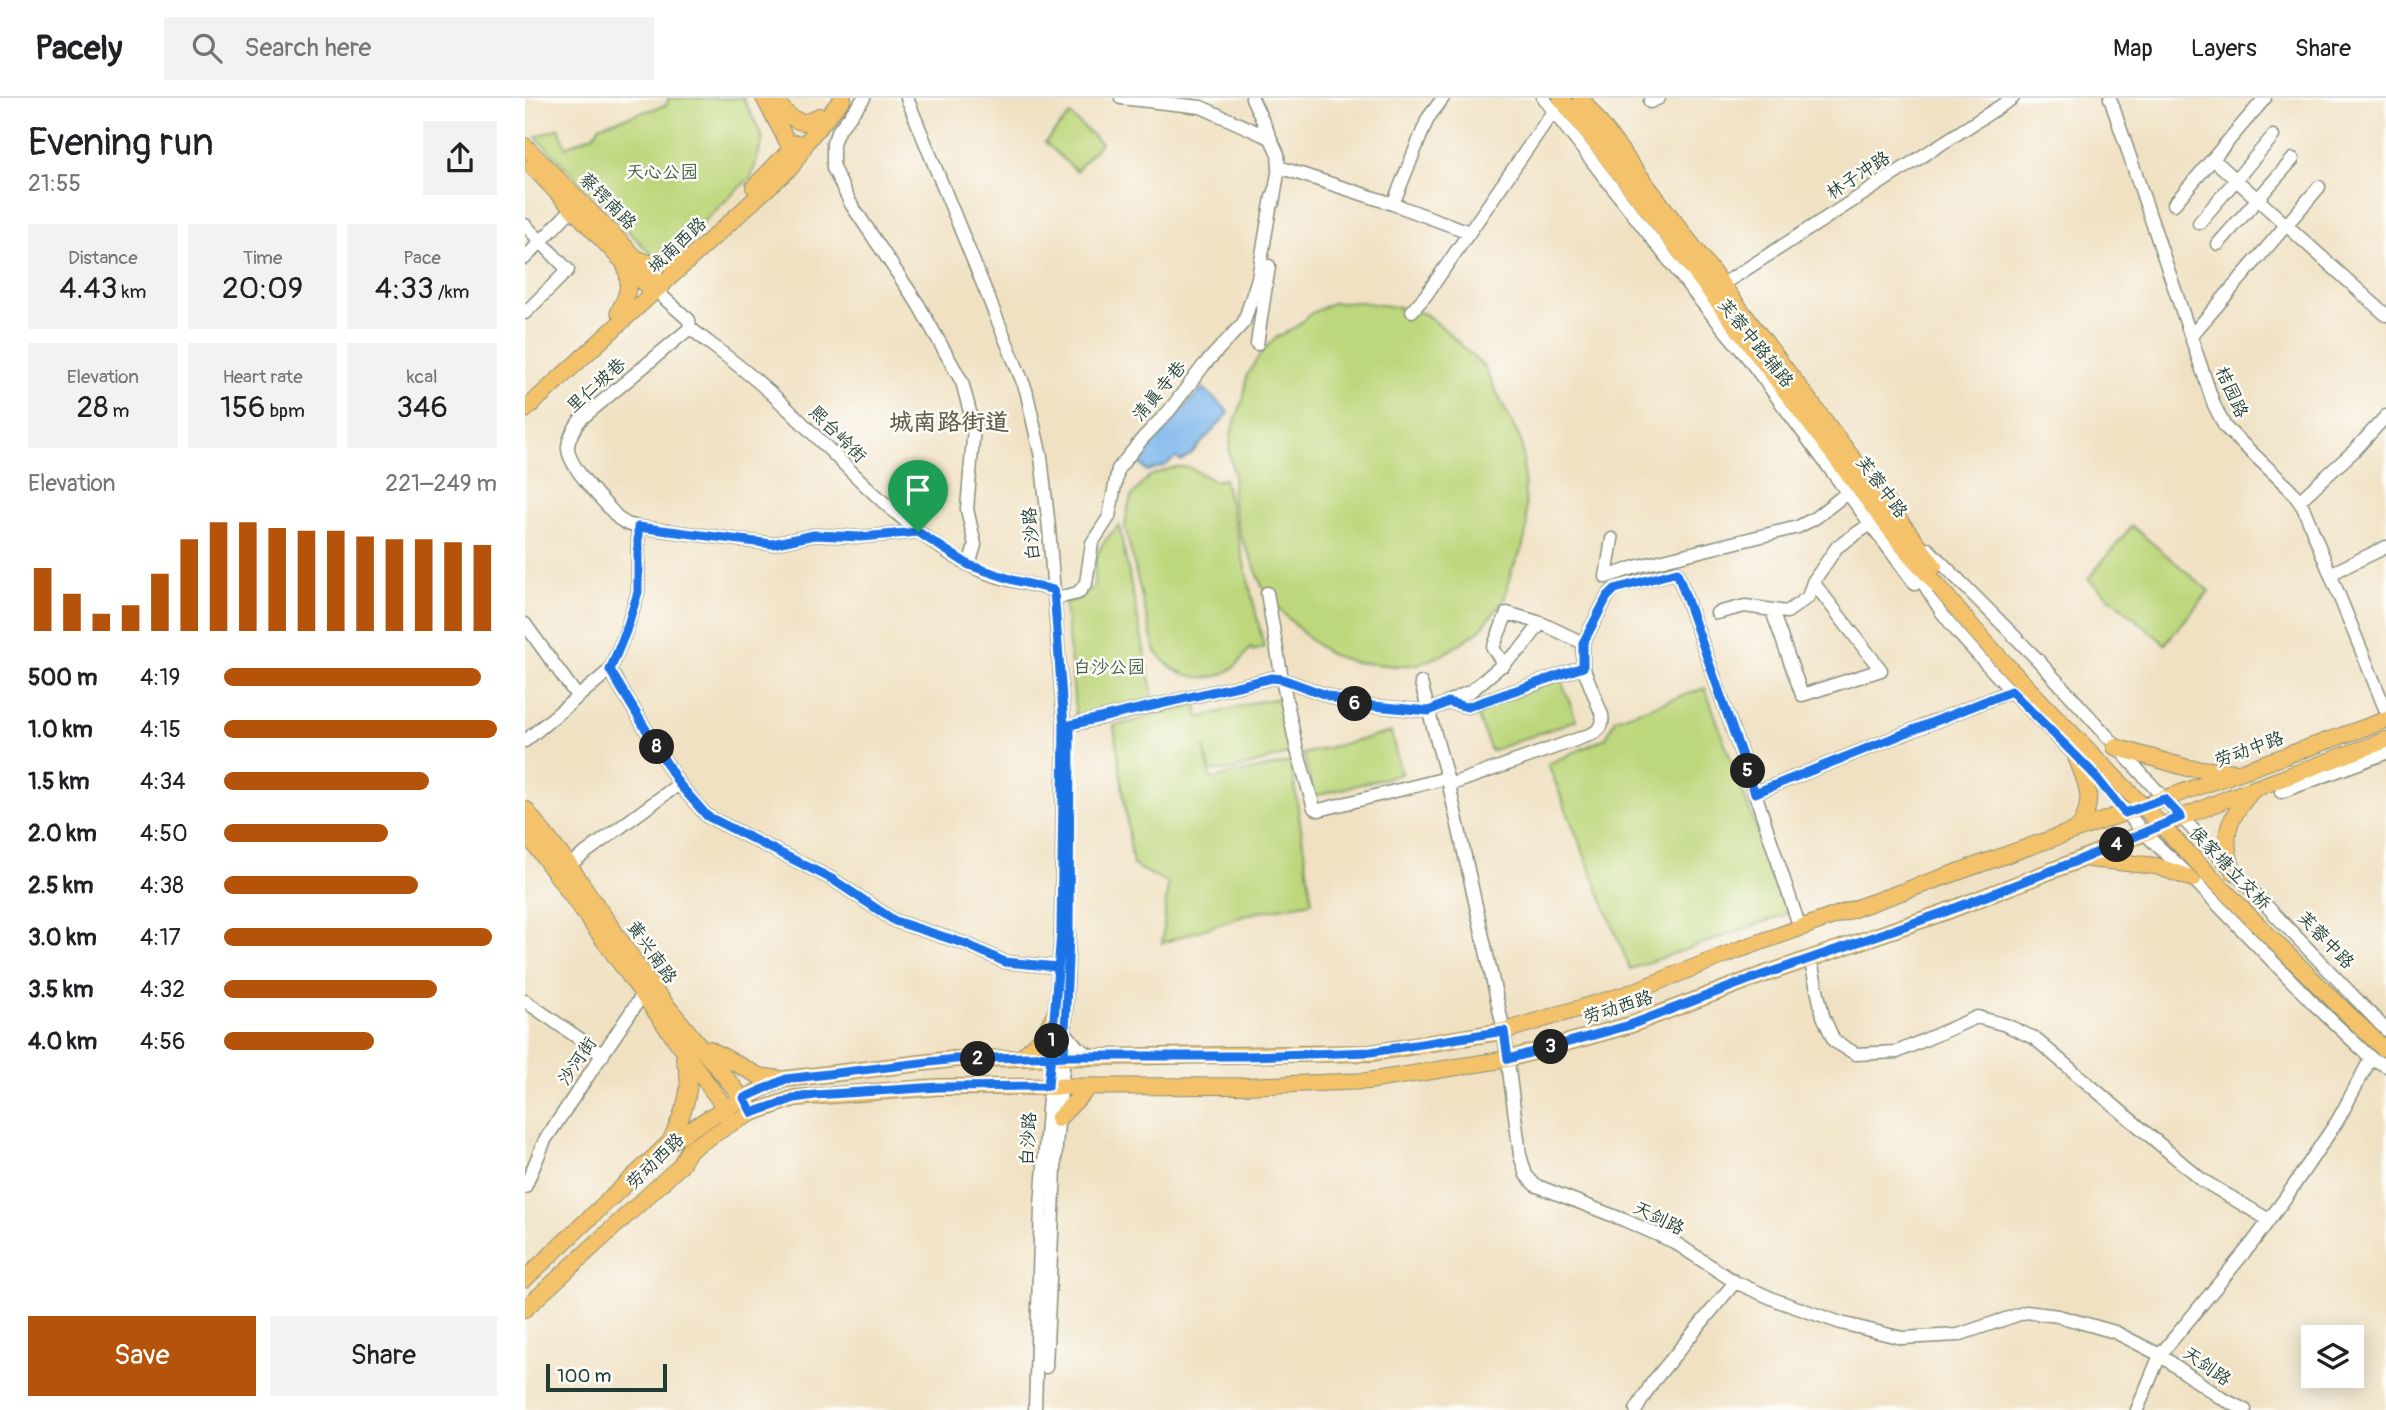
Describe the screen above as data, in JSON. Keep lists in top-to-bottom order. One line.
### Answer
{"streets":{"main road":["蔡锷南路","城南西路","芙蓉中路","劳动中路","侯家塘立交桥","黄兴南路","劳动西路"],"street":["林子冲路","芙蓉中路辅路","里仁坡巷","清真寺巷","桔园路","熙台岭街","白沙路","沙河街","天剑路"]},"crossings":[["林子冲路","芙蓉中路"],["蔡锷南路","城南西路"],["蔡锷南路","熙台岭街"],["城南西路","熙台岭街"],["芙蓉中路辅路","芙蓉中路"],["里仁坡巷","熙台岭街"],["清真寺巷","熙台岭街"],["清真寺巷","白沙路"],["熙台岭街","白沙路"],["芙蓉中路","劳动中路"],["芙蓉中路","侯家塘立交桥"],["芙蓉中路","劳动西路"],["白沙路","劳动西路"],["劳动中路","劳动西路"],["黄兴南路","劳动西路"],["黄兴南路","沙河街"],["劳动西路","天剑路"]],"districts":["城南路街道"],"parks":["天心公园","白沙公园"],"scale_bar":"100 m","page":{"header":"Pacely","search":"Search here","nav":["Map","Layers","Share"],"heading":["Evening run","21:55"],"stats":[["Distance","4.43 km"],["Time","20:09"],["Pace","4:33 /km"],["Elevation","28 m"],["Heart rate","156 bpm"],["kcal","346"]],"chart":["Elevation","221–249 m"],"list":[{"name":"500 m","note":"4:19"},{"name":"1.0 km","note":"4:15"},{"name":"1.5 km","note":"4:34"},{"name":"2.0 km","note":"4:50"},{"name":"2.5 km","note":"4:38"},{"name":"3.0 km","note":"4:17"},{"name":"3.5 km","note":"4:32"},{"name":"4.0 km","note":"4:56"}],"pins":["6","8","5","4","1","3","2"],"buttons":["Save","Share"],"scale":"100 m"}}
